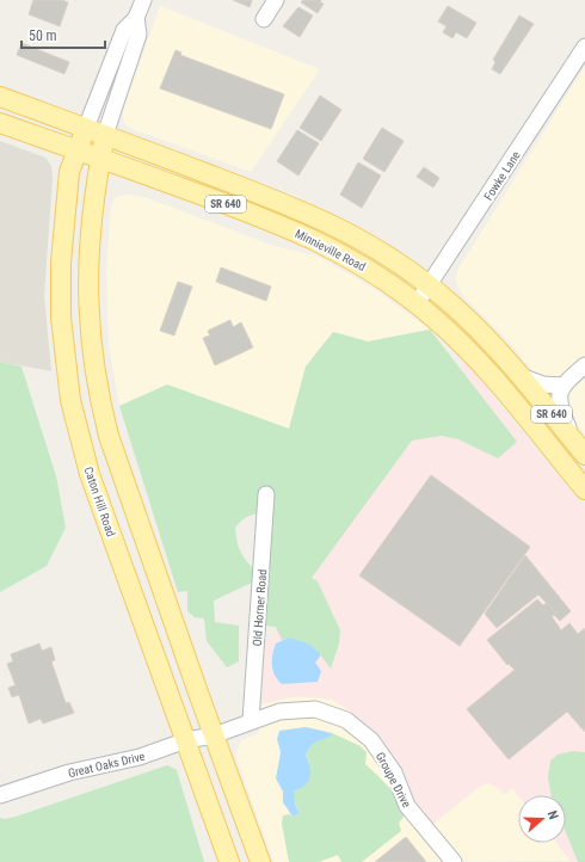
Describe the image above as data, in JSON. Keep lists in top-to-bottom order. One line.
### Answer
{"streets":{"main road":["SR 640","Minnieville Road","Caton Hill Road"],"street":["Fowke Lane","Old Horner Road","Great Oaks Drive","Groupe Drive"]},"crossings":[["Fowke Lane","Minnieville Road"],["Minnieville Road","Caton Hill Road"],["Caton Hill Road","Great Oaks Drive"],["Old Horner Road","Groupe Drive"],["Great Oaks Drive","Groupe Drive"]],"scale_bar":"50 m","north":"right"}
